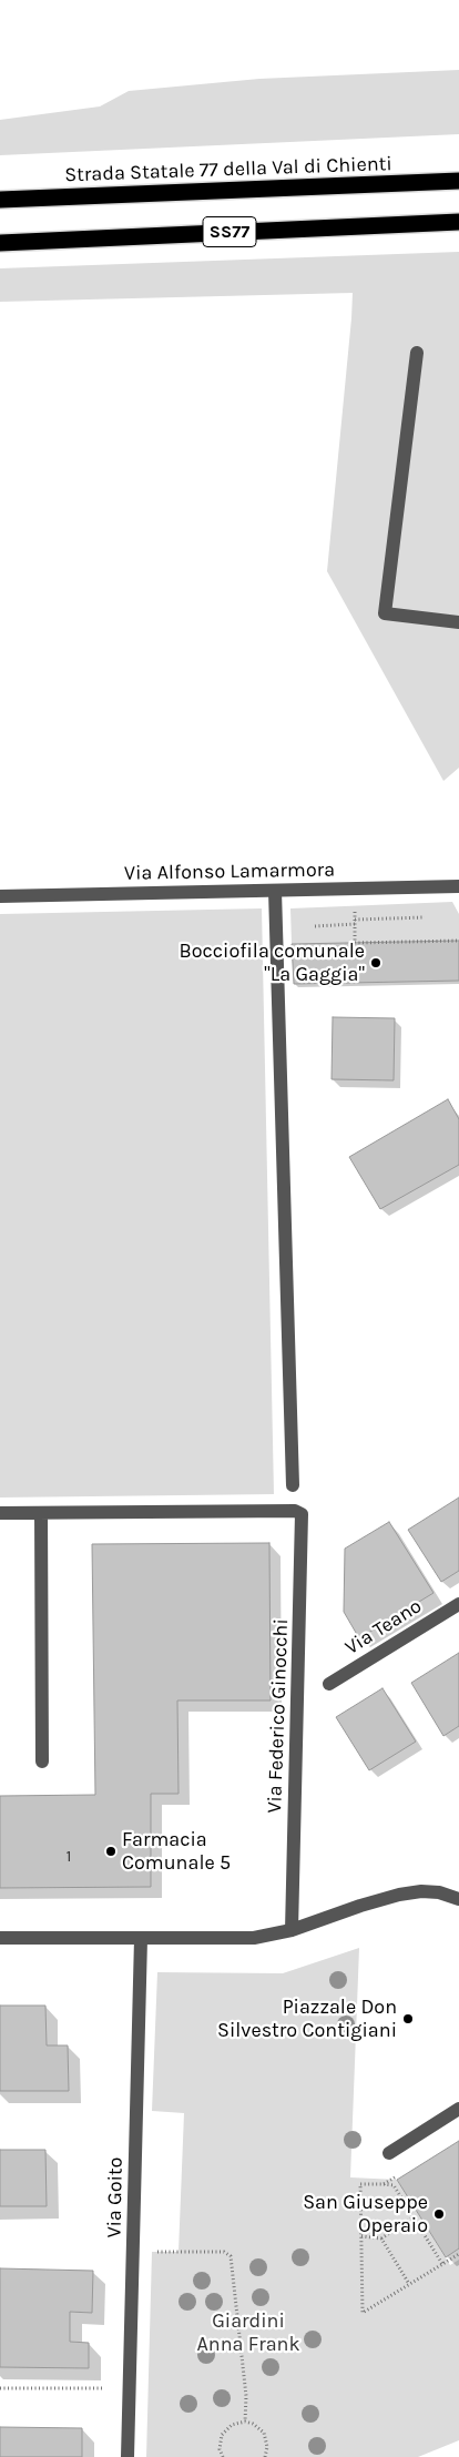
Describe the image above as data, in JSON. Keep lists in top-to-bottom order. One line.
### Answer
{"streets":{"highway":["Strada Statale 77 della Val di Chienti","SS77"],"street":["Via Alfonso Lamarmora","Via Teano","Via Federico Ginocchi","Via Goito"]},"parks":["Giardini Anna Frank"],"places":["Bocciofila comunale \"La Gaggia\"","Farmacia Comunale 5","Piazzale Don Silvestro Contigiani","San Giuseppe Operaio"],"house_numbers":["1"]}
